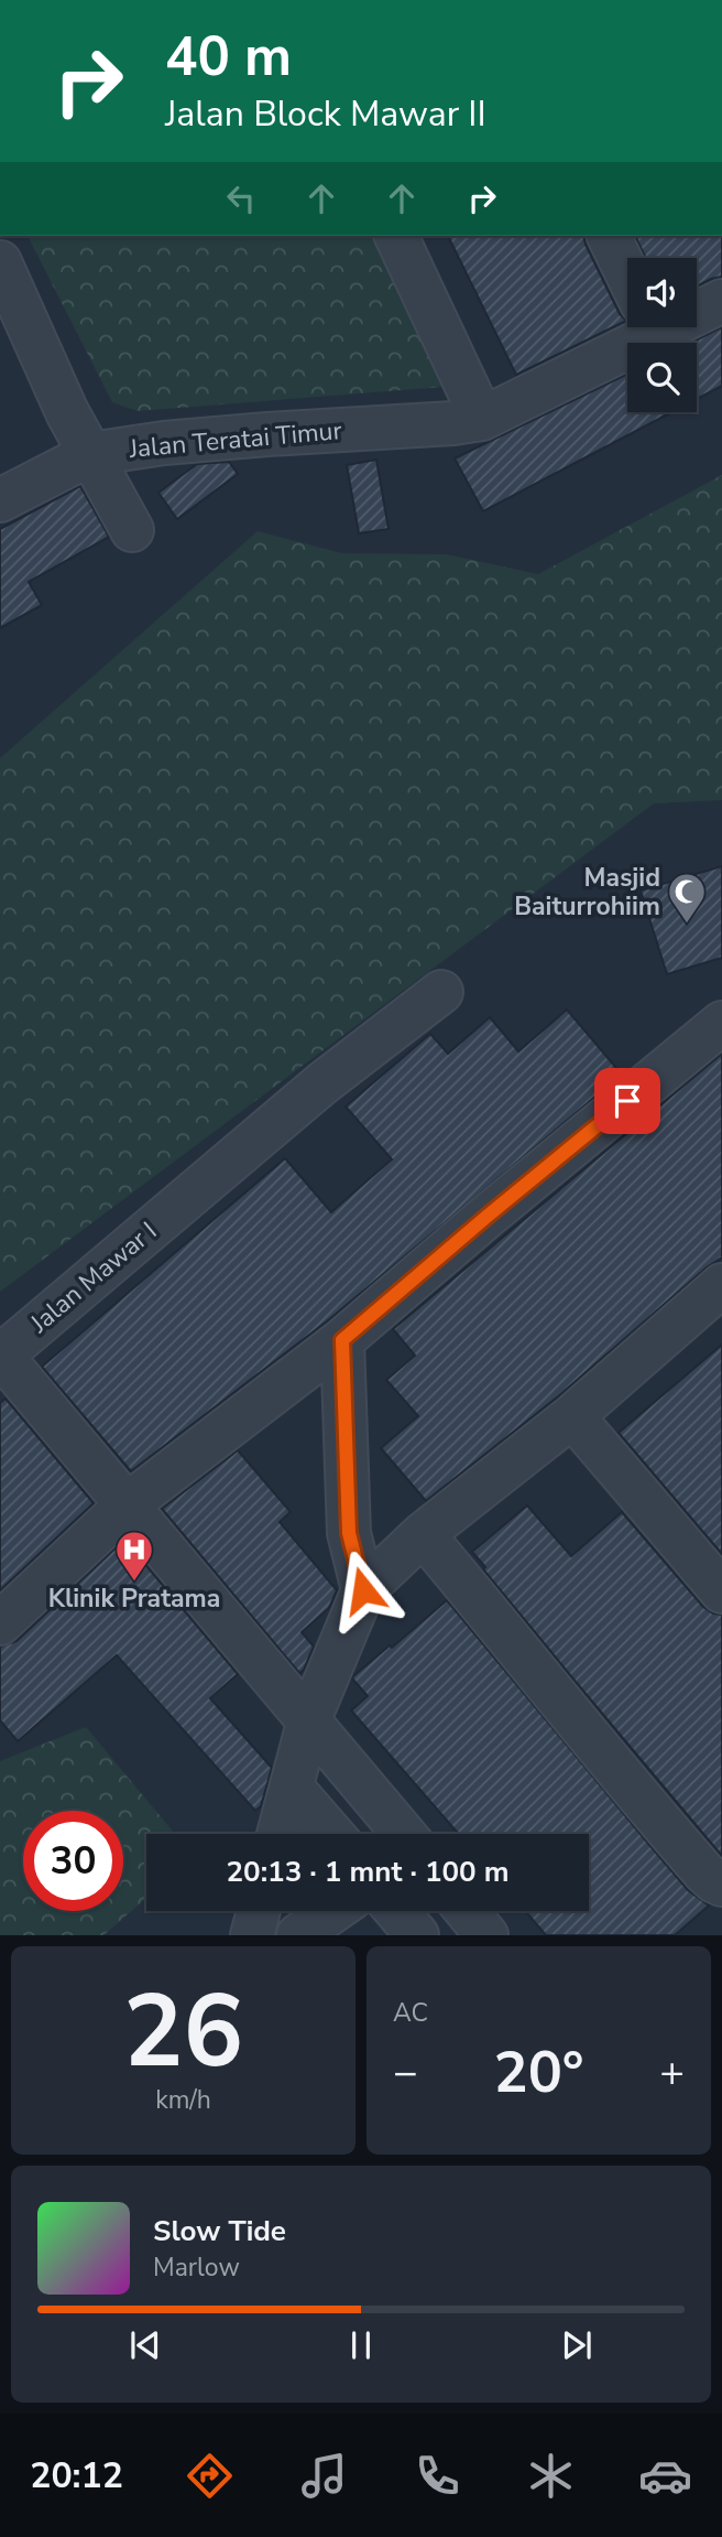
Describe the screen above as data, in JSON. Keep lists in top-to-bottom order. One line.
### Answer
{"streets":{"street":["Jalan Teratai Timur","Jalan Mawar I"]},"places":{"mosque":["Masjid Baiturrohiim"],"hospital":["Klinik Pratama"]},"page":{"turn":["40 m","Jalan Block Mawar II"],"limit":"30","trip":"20:13 · 1 mnt · 100 m","tile":[["26","km/h"],"AC"],"heat":["−","20°","+"],"song":["Slow Tide","Marlow"],"tabs":"20:12"}}
